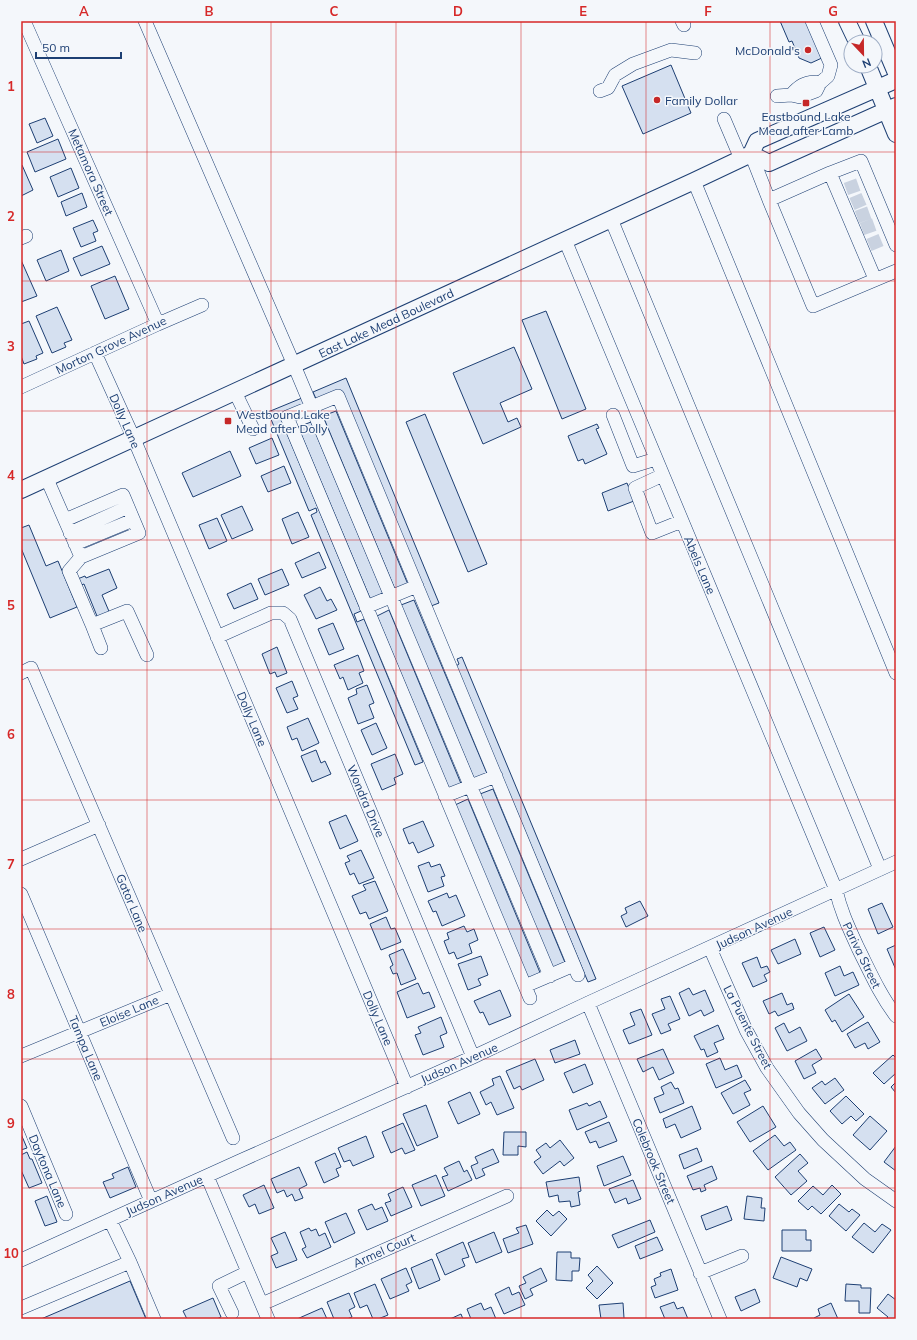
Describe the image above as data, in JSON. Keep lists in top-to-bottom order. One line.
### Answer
{"streets":{"main road":["East Lake Mead Boulevard"],"street":["Metamora Street","Morton Grove Avenue","Dolly Lane","Abels Lane","Wondra Drive","Gator Lane","Judson Avenue","Pariva Street","Eloise Lane","La Puente Street","Tampa Lane","Colebrook Street","Daytona Lane","Armel Court"]},"crossings":[["Metamora Street","Morton Grove Avenue"],["East Lake Mead Boulevard","Dolly Lane"],["East Lake Mead Boulevard","Abels Lane"],["Morton Grove Avenue","Dolly Lane"],["Dolly Lane","Wondra Drive"],["Dolly Lane","Judson Avenue"],["Abels Lane","Judson Avenue"],["Abels Lane","Pariva Street"],["Wondra Drive","Judson Avenue"],["Gator Lane","Eloise Lane"],["Judson Avenue","Pariva Street"],["Judson Avenue","La Puente Street"],["Judson Avenue","Tampa Lane"],["Judson Avenue","Colebrook Street"],["Eloise Lane","Tampa Lane"]],"places":{"other":["McDonald's","Family Dollar"],"transit":["Eastbound Lake Mead after Lamb","Westbound Lake Mead after Dolly"]},"scale_bar":"50 m","north":"bottom","grid":{"columns":["A","B","C","D","E","F","G"],"rows":["1","2","3","4","5","6","7","8","9","10"]}}
